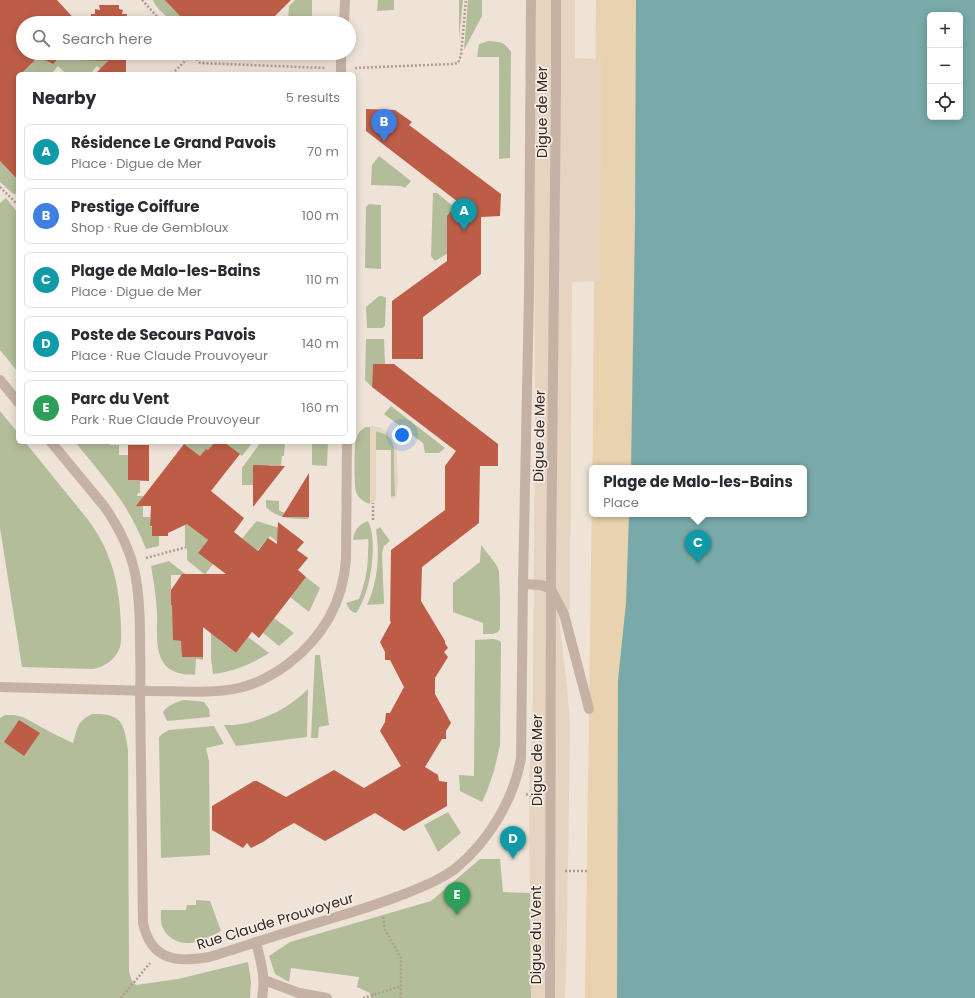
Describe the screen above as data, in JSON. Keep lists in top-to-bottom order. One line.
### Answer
{"streets":{"street":["Digue de Mer","Rue Claude Prouvoyeur","Digue du Vent"]},"crossings":[["Digue de Mer","Rue Claude Prouvoyeur"],["Digue de Mer","Digue du Vent"]],"page":{"map_buttons":["+","−"],"search":"Search here","heading":["Nearby","5 results"],"pins":["B","A","C","D","E"],"list":[{"mark":"A","name":"Résidence Le Grand Pavois","note":"Place · Digue de Mer","value":"70 m"},{"mark":"B","name":"Prestige Coiffure","note":"Shop · Rue de Gembloux","value":"100 m"},{"mark":"C","name":"Plage de Malo-les-Bains","note":"Place · Digue de Mer","value":"110 m"},{"mark":"D","name":"Poste de Secours Pavois","note":"Place · Rue Claude Prouvoyeur","value":"140 m"},{"mark":"E","name":"Parc du Vent","note":"Park · Rue Claude Prouvoyeur","value":"160 m"}],"popup":["Plage de Malo-les-Bains","Place"]}}
